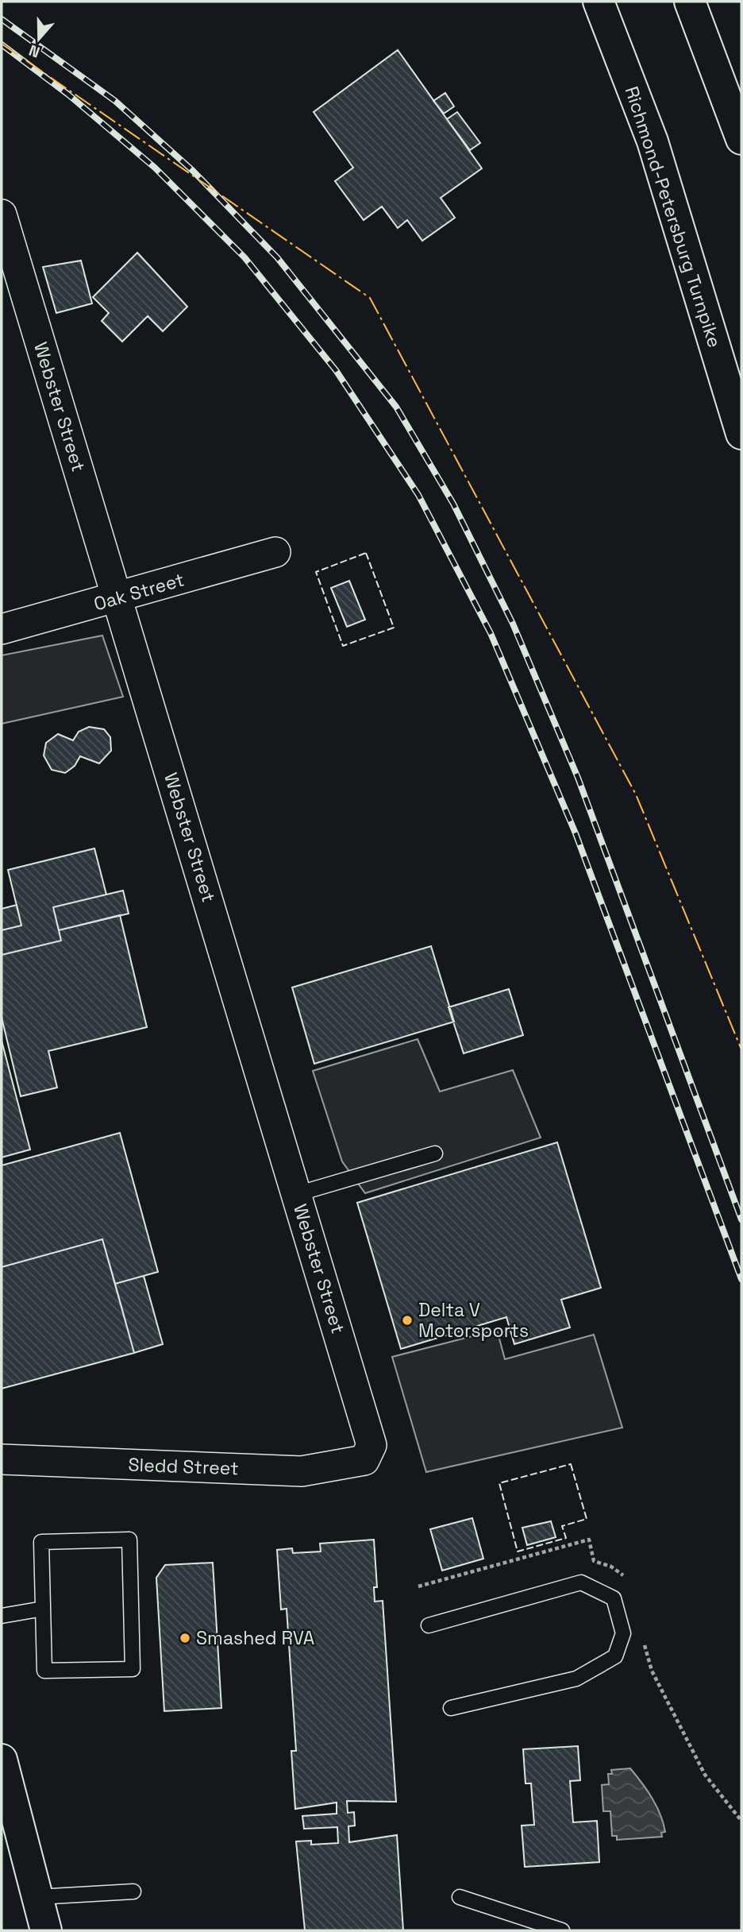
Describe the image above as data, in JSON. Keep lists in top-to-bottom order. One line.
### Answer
{"streets":{"main road":["Richmond-Petersburg Turnpike"],"street":["Webster Street","Oak Street","Sledd Street"]},"crossings":[["Webster Street","Oak Street"],["Webster Street","Sledd Street"]],"places":["Delta V Motorsports","Smashed RVA"],"north":"bottom"}
